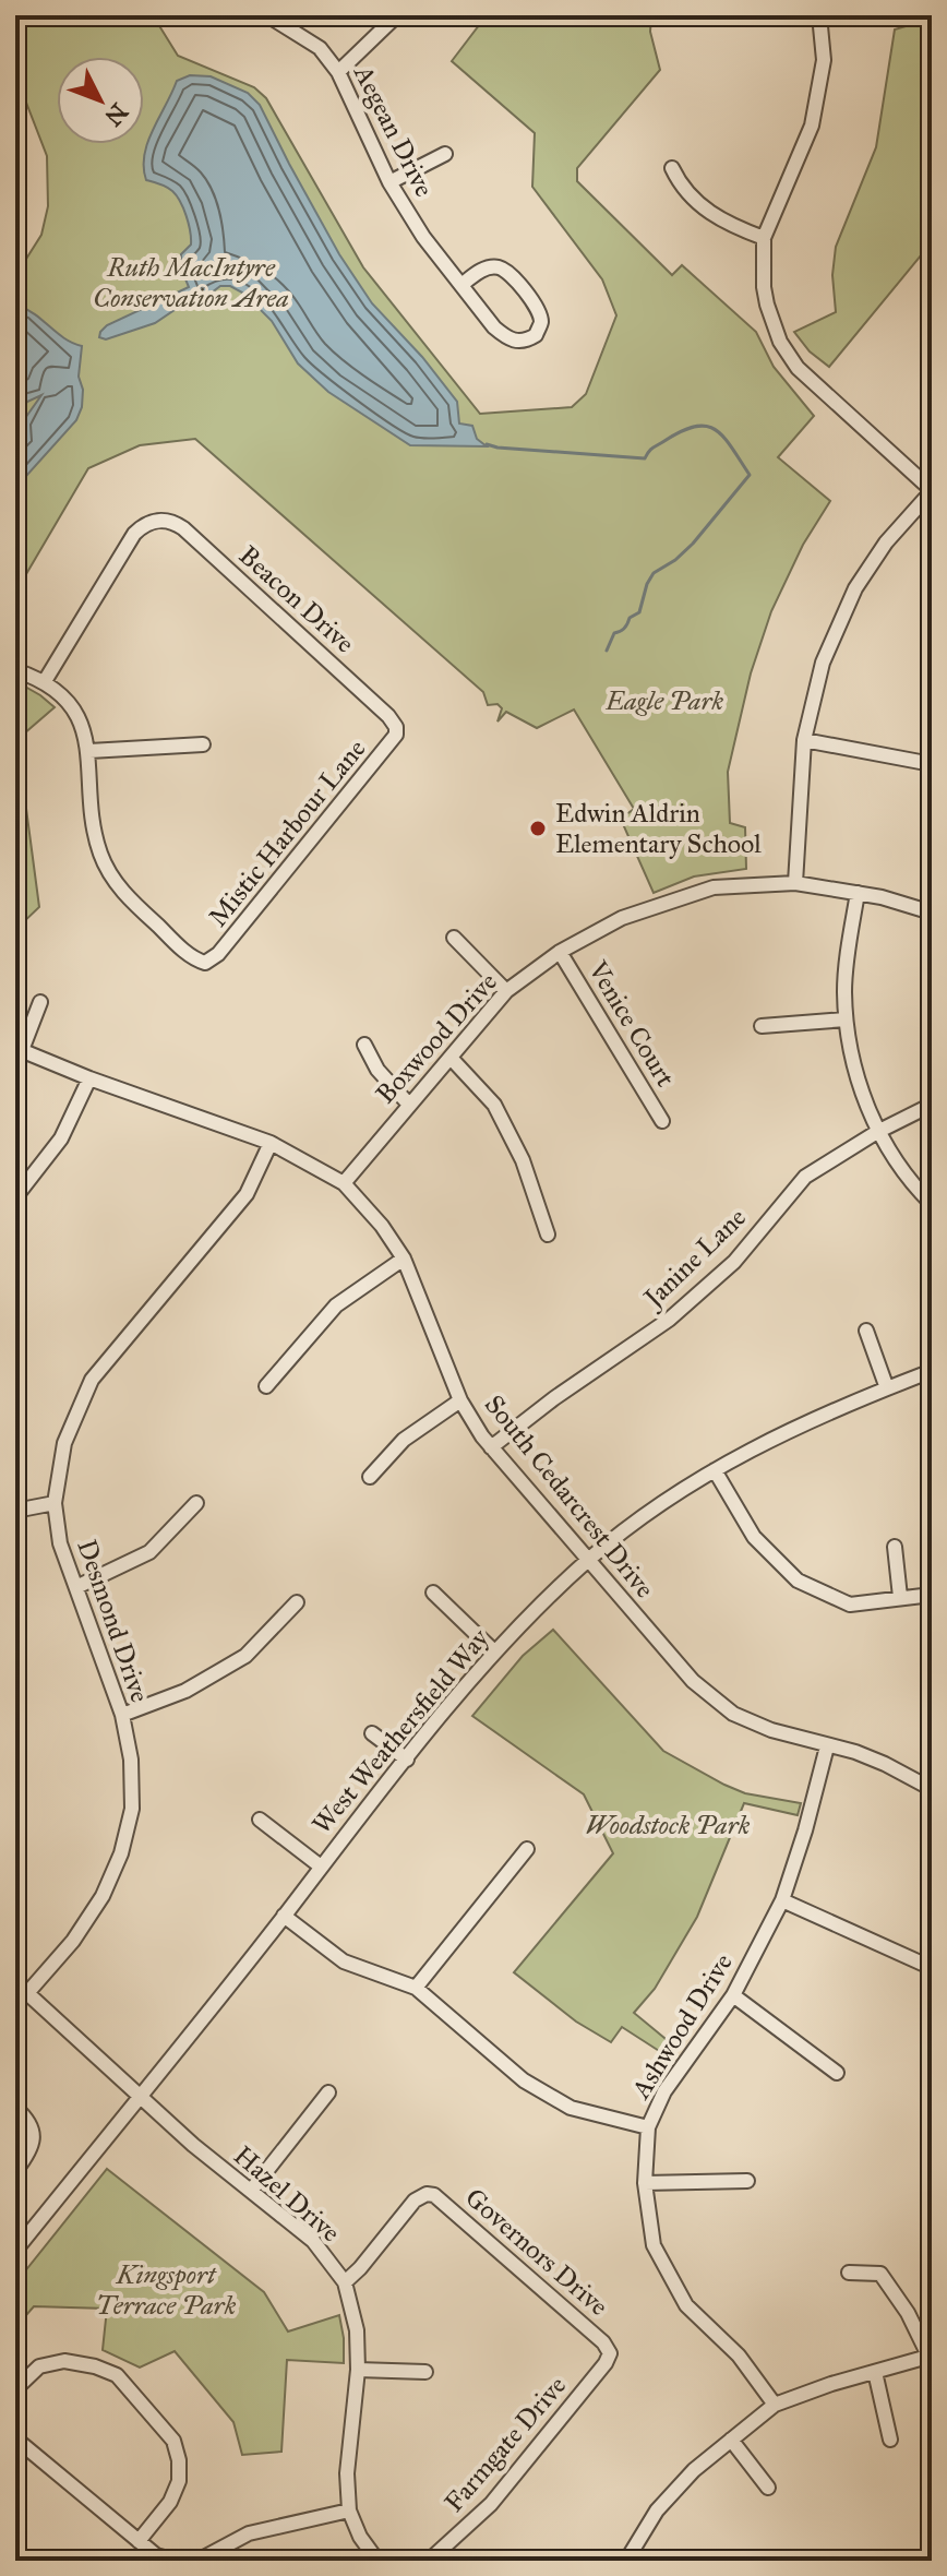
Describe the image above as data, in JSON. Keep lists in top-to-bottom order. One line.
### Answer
{"streets":{"street":["Aegean Drive","Beacon Drive","Mistic Harbour Lane","Venice Court","Boxwood Drive","Janine Lane","South Cedarcrest Drive","Desmond Drive","West Weathersfield Way","Ashwood Drive","Hazel Drive","Governors Drive","Farmgate Drive"]},"crossings":[["Beacon Drive","Mistic Harbour Lane"],["Venice Court","Boxwood Drive"],["Boxwood Drive","South Cedarcrest Drive"],["Janine Lane","South Cedarcrest Drive"],["South Cedarcrest Drive","Desmond Drive"],["South Cedarcrest Drive","West Weathersfield Way"],["South Cedarcrest Drive","Ashwood Drive"],["Desmond Drive","Hazel Drive"],["West Weathersfield Way","Hazel Drive"],["Hazel Drive","Governors Drive"],["Governors Drive","Farmgate Drive"]],"parks":["Ruth MacIntyre Conservation Area","Eagle Park","Woodstock Park","Kingsport Terrace Park"],"places":["Edwin Aldrin Elementary School"],"north":"bottom right"}
